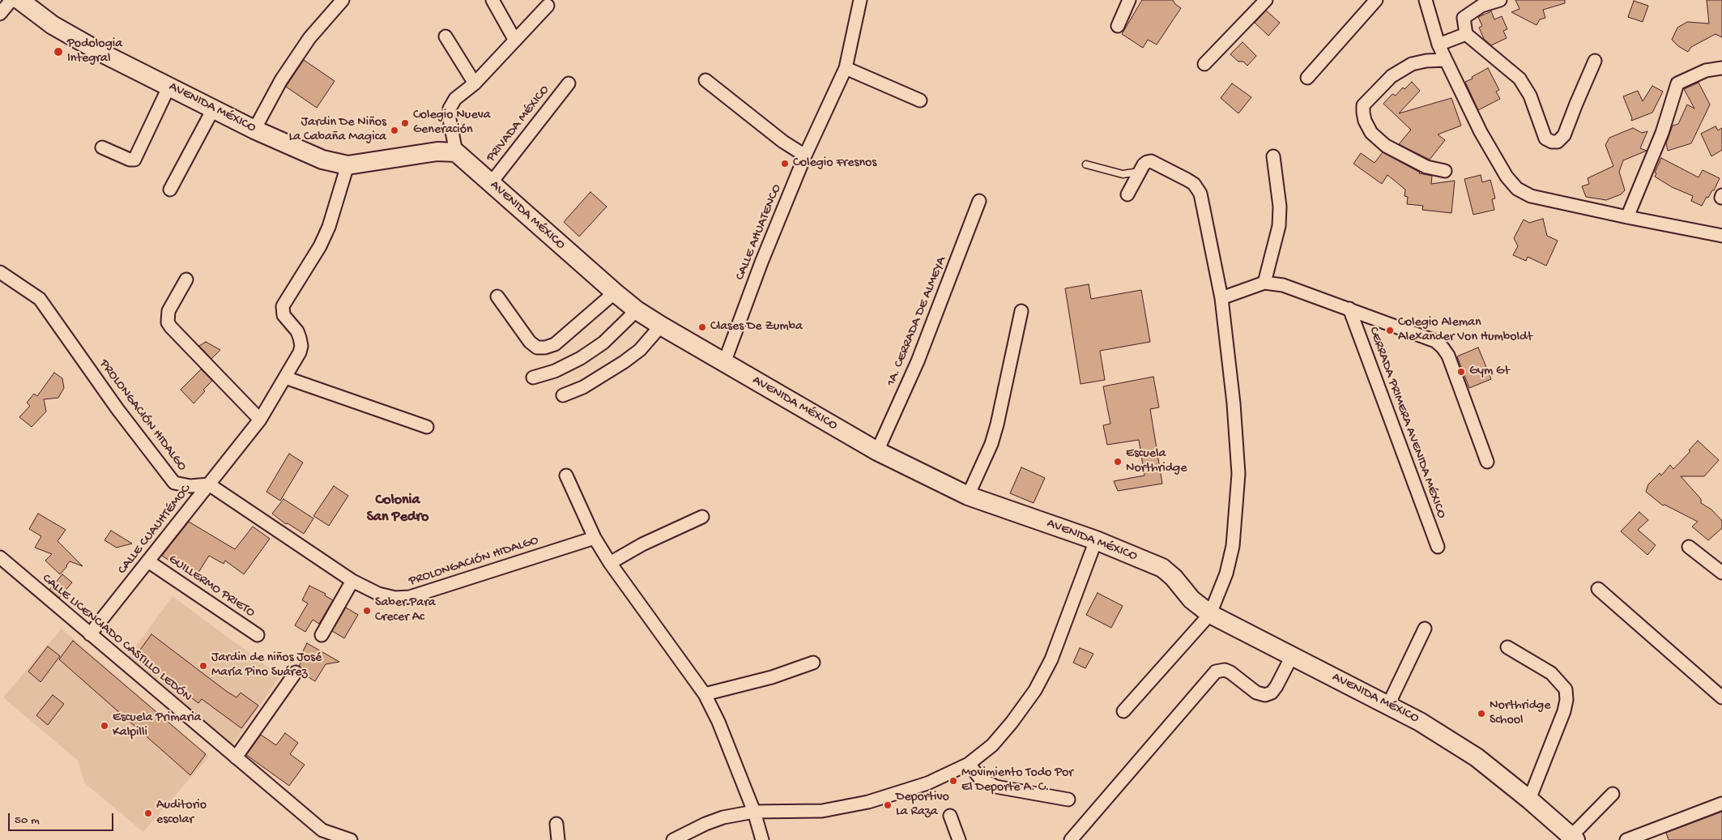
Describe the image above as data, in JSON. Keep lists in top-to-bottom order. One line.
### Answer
{"streets":{"main road":["AVENIDA MÉXICO"],"street":["PRIVADA MÉXICO","CALLE AHUATENCO","1A. CERRADA DE ALMEYA","PROLONGACIÓN HIDALGO","CERRADA PRIMERA AVENIDA MÉXICO","CALLE CUAUHTÉMOC","GUILLERMO PRIETO","CALLE LICENCIADO CASTILLO LEDÓN"]},"crossings":[["AVENIDA MÉXICO","PRIVADA MÉXICO"],["AVENIDA MÉXICO","CALLE AHUATENCO"],["AVENIDA MÉXICO","1A. CERRADA DE ALMEYA"],["AVENIDA MÉXICO","CALLE CUAUHTÉMOC"],["PROLONGACIÓN HIDALGO","CALLE CUAUHTÉMOC"],["CALLE CUAUHTÉMOC","GUILLERMO PRIETO"],["CALLE CUAUHTÉMOC","CALLE LICENCIADO CASTILLO LEDÓN"]],"districts":["Colonia San Pedro"],"places":["Podologia Integral","Colegio Nueva Generación","Jardin De Niños La Cabaña Magica","Colegio Fresnos","Clases De Zumba","Colegio Aleman Alexander Von Humboldt","Gym Gt","Escuela Northridge","Saber Para Crecer Ac","Jardin de niños José María Pino Suárez","Northridge School","Escuela Primaria Kalpilli","Movimiento Todo Por El Deporte A. C.","Deportivo La Raza","Auditorio escolar"],"scale_bar":"50 m"}
